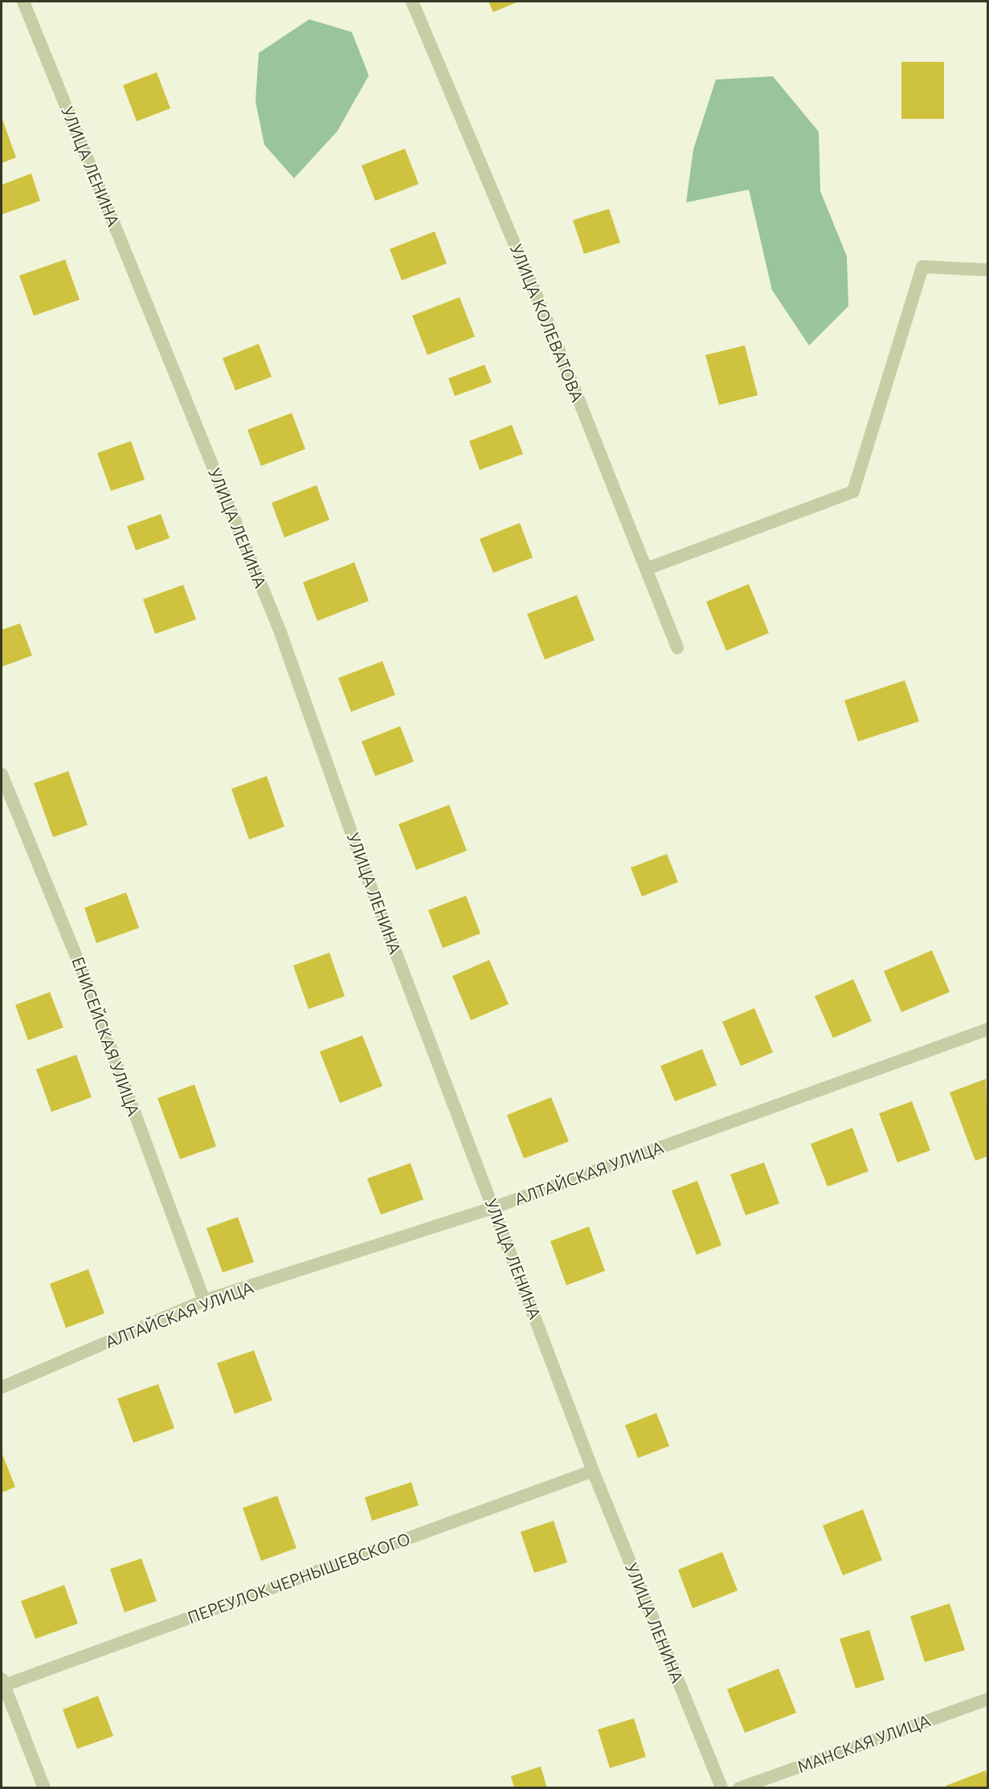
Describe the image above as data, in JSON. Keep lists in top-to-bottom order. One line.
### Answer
{"streets":{"street":["УЛИЦА ЛЕНИНА","УЛИЦА КОЛЕВАТОВА","ЕНИСЕЙСКАЯ УЛИЦА","АЛТАЙСКАЯ УЛИЦА","ПЕРЕУЛОК ЧЕРНЫШЕВСКОГО","МАНСКАЯ УЛИЦА"]},"crossings":[["УЛИЦА ЛЕНИНА","АЛТАЙСКАЯ УЛИЦА"],["УЛИЦА ЛЕНИНА","ПЕРЕУЛОК ЧЕРНЫШЕВСКОГО"],["ЕНИСЕЙСКАЯ УЛИЦА","АЛТАЙСКАЯ УЛИЦА"]]}
